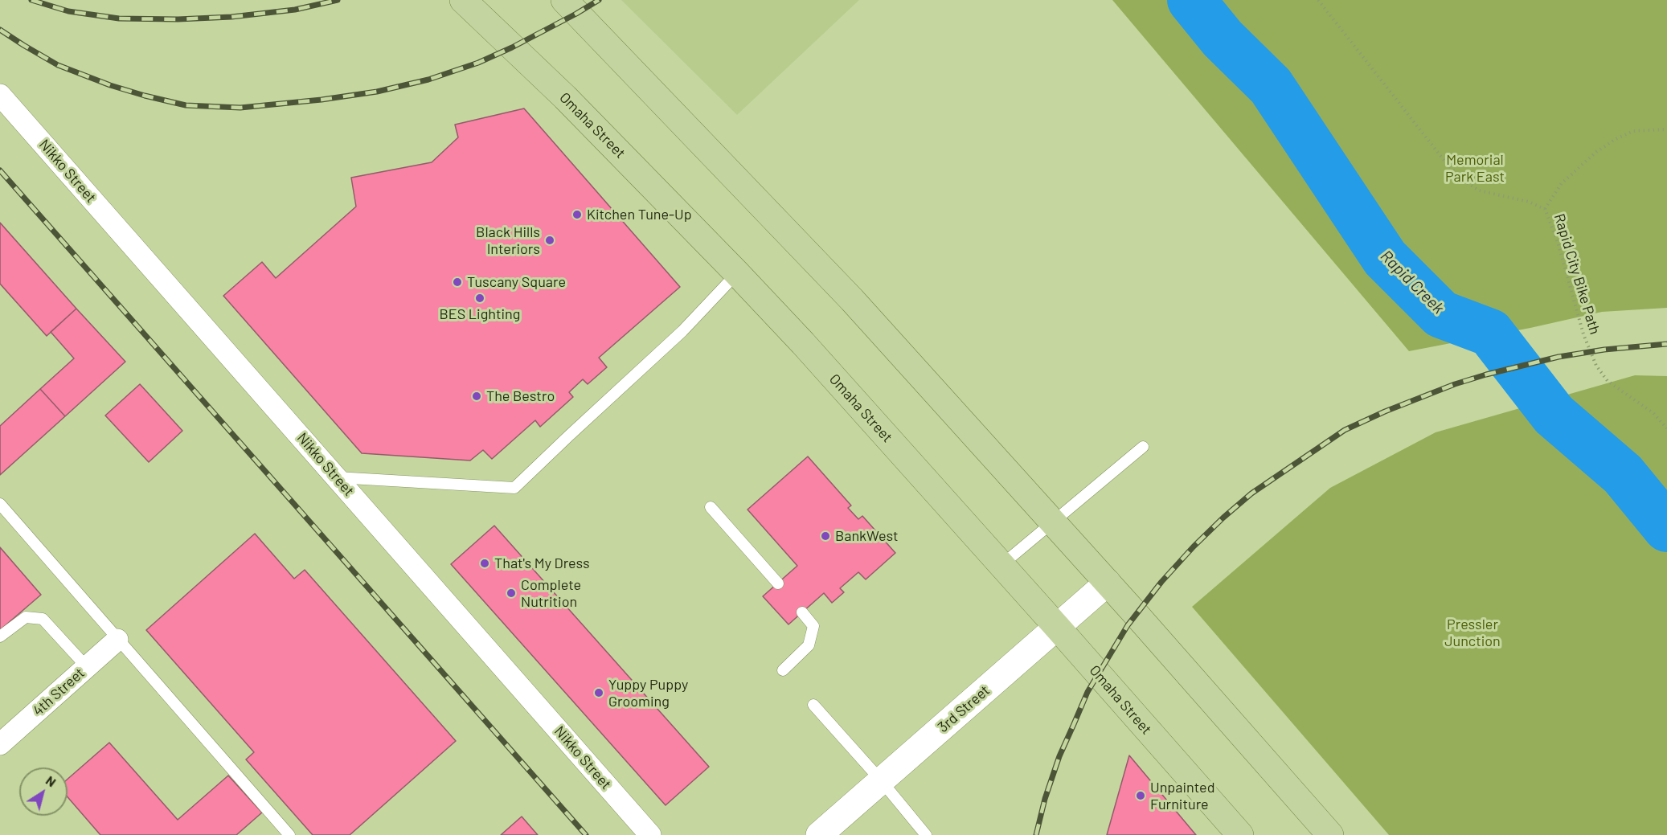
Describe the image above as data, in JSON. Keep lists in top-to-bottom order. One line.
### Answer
{"streets":{"main road":["Omaha Street"],"street":["Nikko Street","4th Street","3rd Street"],"path":["Rapid City Bike Path"]},"crossings":[["Omaha Street","3rd Street"]],"water":["Rapid Creek"],"parks":["Memorial Park East","Pressler Junction"],"places":["Kitchen Tune-Up","Black Hills Interiors","Tuscany Square","BES Lighting","The Bestro","BankWest","That's My Dress","Complete Nutrition","Yuppy Puppy Grooming","Unpainted Furniture"],"north":"top right"}
